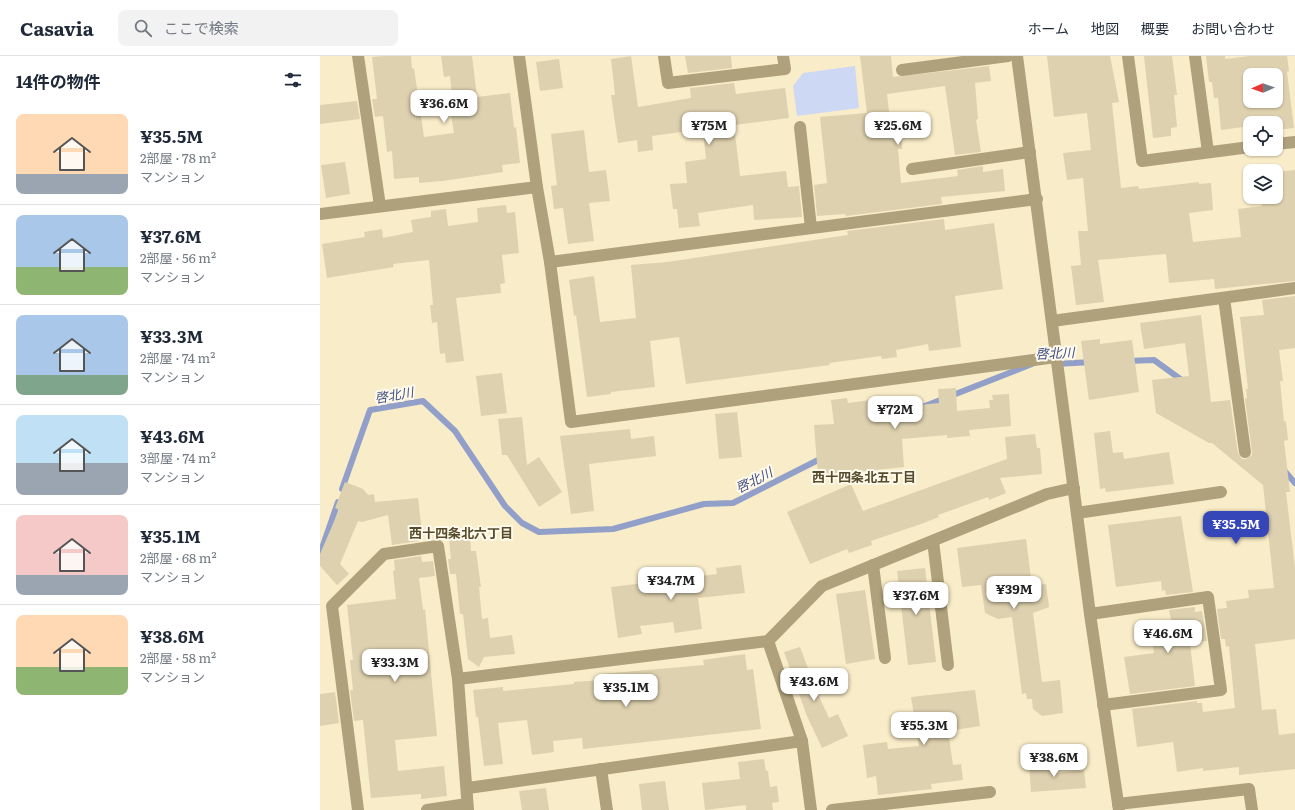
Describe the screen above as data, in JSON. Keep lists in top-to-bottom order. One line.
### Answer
{"districts":["西十四条北五丁目","西十四条北六丁目"],"water":["啓北川"],"north":"left","page":{"header":"Casavia","search":"ここで検索","nav":["ホーム","地図","概要","お問い合わせ"],"heading":"14件の物件","price":["¥36.6M","¥75M","¥25.6M","¥72M","¥35.5M","¥34.7M","¥39M","¥37.6M","¥46.6M","¥33.3M","¥43.6M","¥35.1M","¥55.3M","¥38.6M"],"list":[{"name":"¥35.5M","note":"2部屋 · 78 m² · マンション"},{"name":"¥37.6M","note":"2部屋 · 56 m² · マンション"},{"name":"¥33.3M","note":"2部屋 · 74 m² · マンション"},{"name":"¥43.6M","note":"3部屋 · 74 m² · マンション"},{"name":"¥35.1M","note":"2部屋 · 68 m² · マンション"},{"name":"¥38.6M","note":"2部屋 · 58 m² · マンション"}]}}
